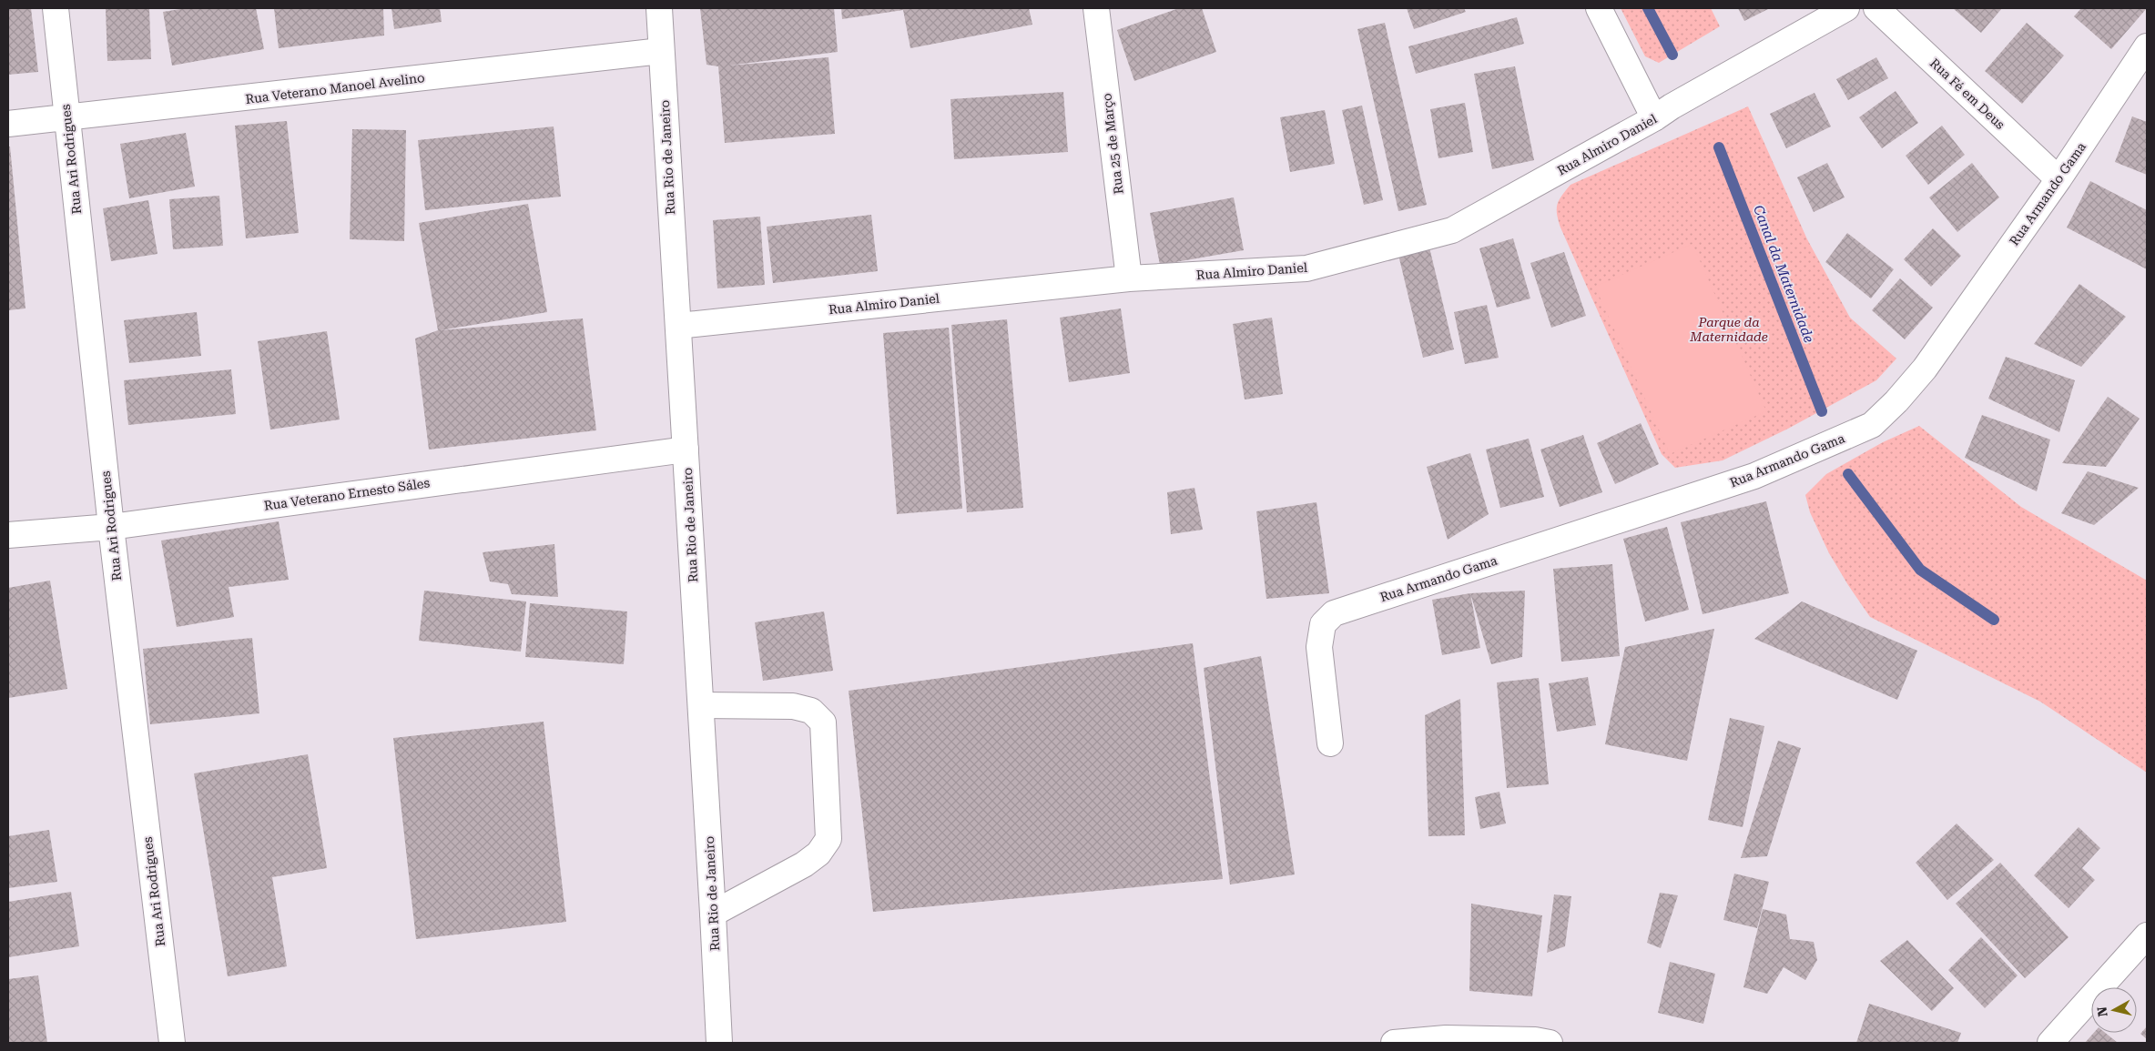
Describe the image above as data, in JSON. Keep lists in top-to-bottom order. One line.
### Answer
{"streets":{"street":["Rua Veterano Manoel Avelino","Rua Fé em Deus","Rua 25 de Março","Rua Almiro Daniel","Rua Rio de Janeiro","Rua Ari Rodrigues","Rua Armando Gama","Rua Veterano Ernesto Sáles"]},"crossings":[["Rua Veterano Manoel Avelino","Rua Rio de Janeiro"],["Rua Veterano Manoel Avelino","Rua Ari Rodrigues"],["Rua Fé em Deus","Rua Armando Gama"],["Rua 25 de Março","Rua Almiro Daniel"],["Rua Almiro Daniel","Rua Rio de Janeiro"],["Rua Rio de Janeiro","Rua Veterano Ernesto Sáles"],["Rua Ari Rodrigues","Rua Veterano Ernesto Sáles"]],"water":["Canal da Maternidade"],"parks":["Parque da Maternidade"],"north":"left"}
